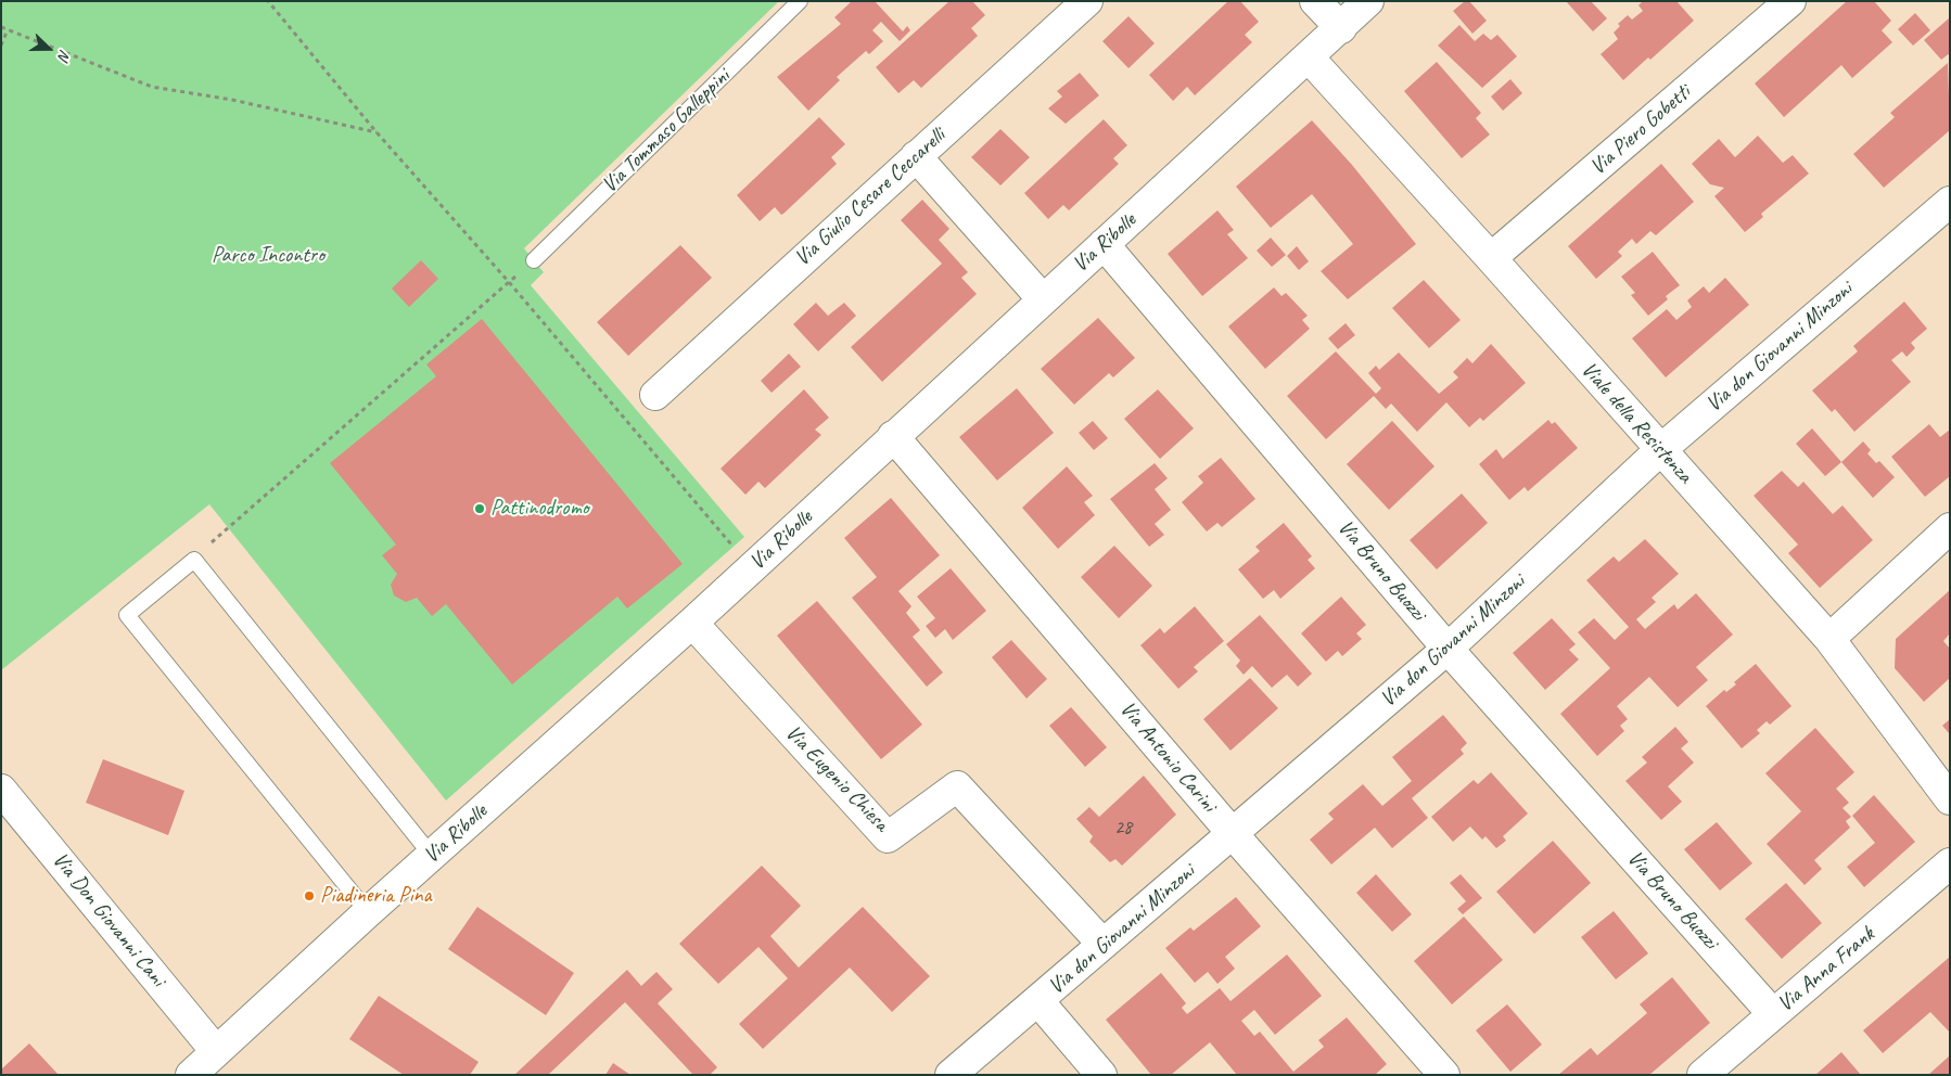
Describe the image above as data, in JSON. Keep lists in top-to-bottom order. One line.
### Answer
{"streets":{"street":["Via Piero Gobetti","Via Giulio Cesare Ceccarelli","Via Ribolle","Via don Giovanni Minzoni","Viale della Resistenza","Via Bruno Buozzi","Via Antonio Carini","Via Eugenio Chiesa","Via Don Giovanni Cani","Via Anna Frank"],"lane":["Via Tommaso Galleppini"]},"crossings":[["Via Piero Gobetti","Viale della Resistenza"],["Via Ribolle","Viale della Resistenza"],["Via Ribolle","Via Bruno Buozzi"],["Via Ribolle","Via Antonio Carini"],["Via Ribolle","Via Eugenio Chiesa"],["Via Ribolle","Via Don Giovanni Cani"],["Via don Giovanni Minzoni","Viale della Resistenza"],["Via don Giovanni Minzoni","Via Bruno Buozzi"],["Via don Giovanni Minzoni","Via Antonio Carini"],["Via don Giovanni Minzoni","Via Eugenio Chiesa"],["Via Bruno Buozzi","Via Anna Frank"]],"parks":["Parco Incontro"],"places":["Pattinodromo","Piadineria Pina"],"house_numbers":["28"],"north":"right"}
